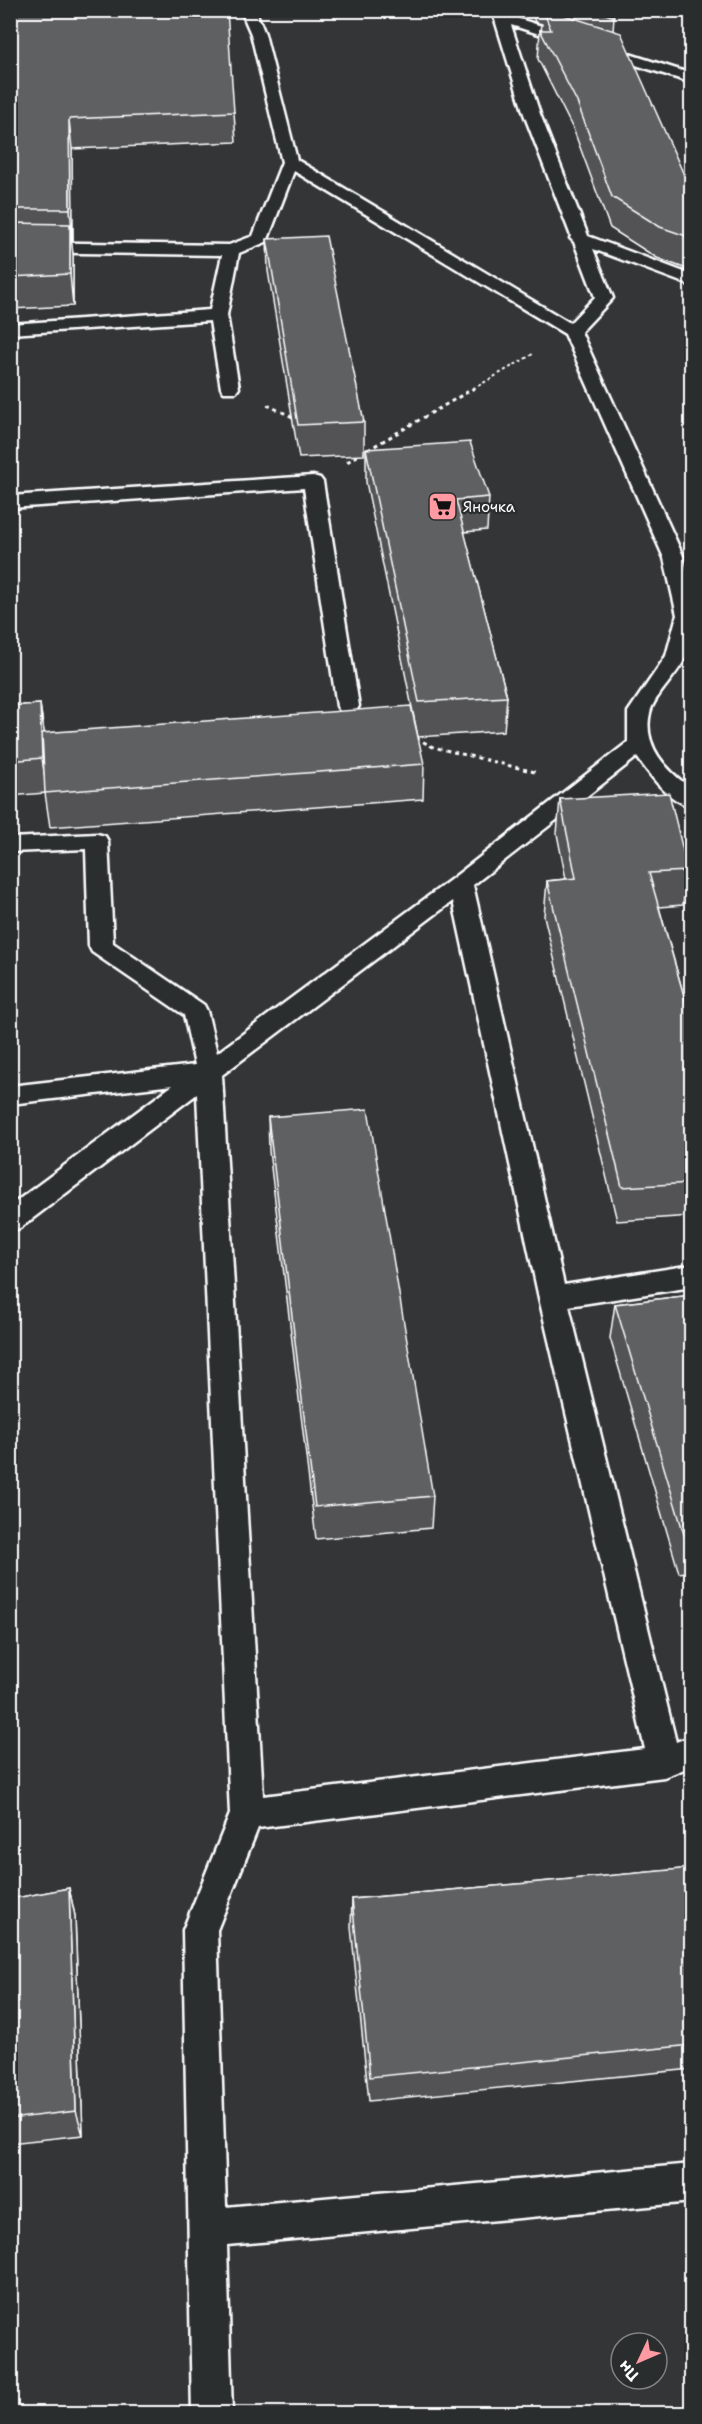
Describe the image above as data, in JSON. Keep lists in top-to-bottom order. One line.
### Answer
{"places":{"supermarket":["Яночка"]},"north":"bottom left"}
